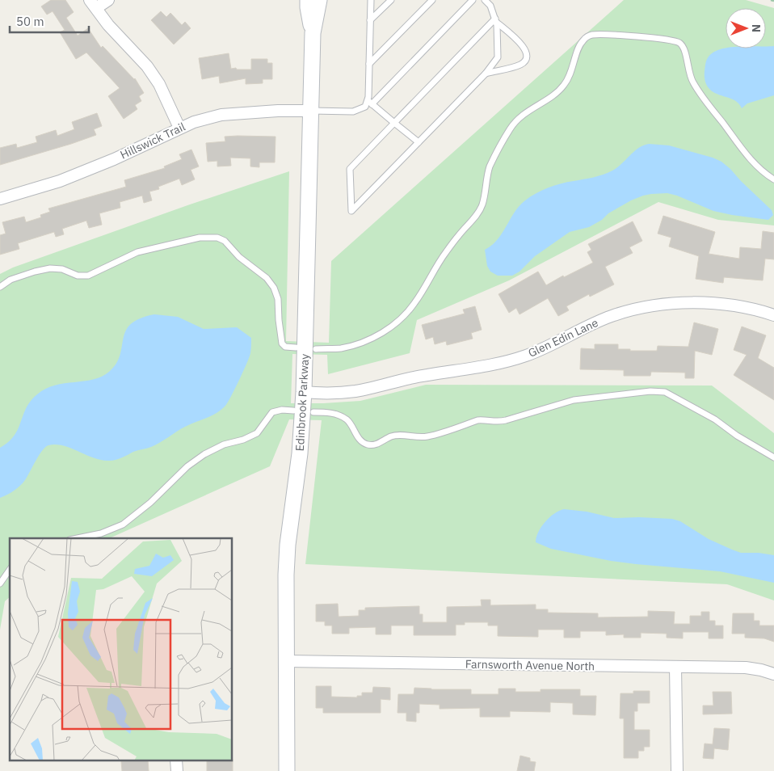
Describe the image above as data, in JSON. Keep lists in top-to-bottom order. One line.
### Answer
{"streets":{"street":["Hillswick Trail","Glen Edin Lane","Edinbrook Parkway","Farnsworth Avenue North"]},"crossings":[["Hillswick Trail","Edinbrook Parkway"],["Glen Edin Lane","Edinbrook Parkway"],["Edinbrook Parkway","Farnsworth Avenue North"]],"scale_bar":"50 m","north":"right"}
